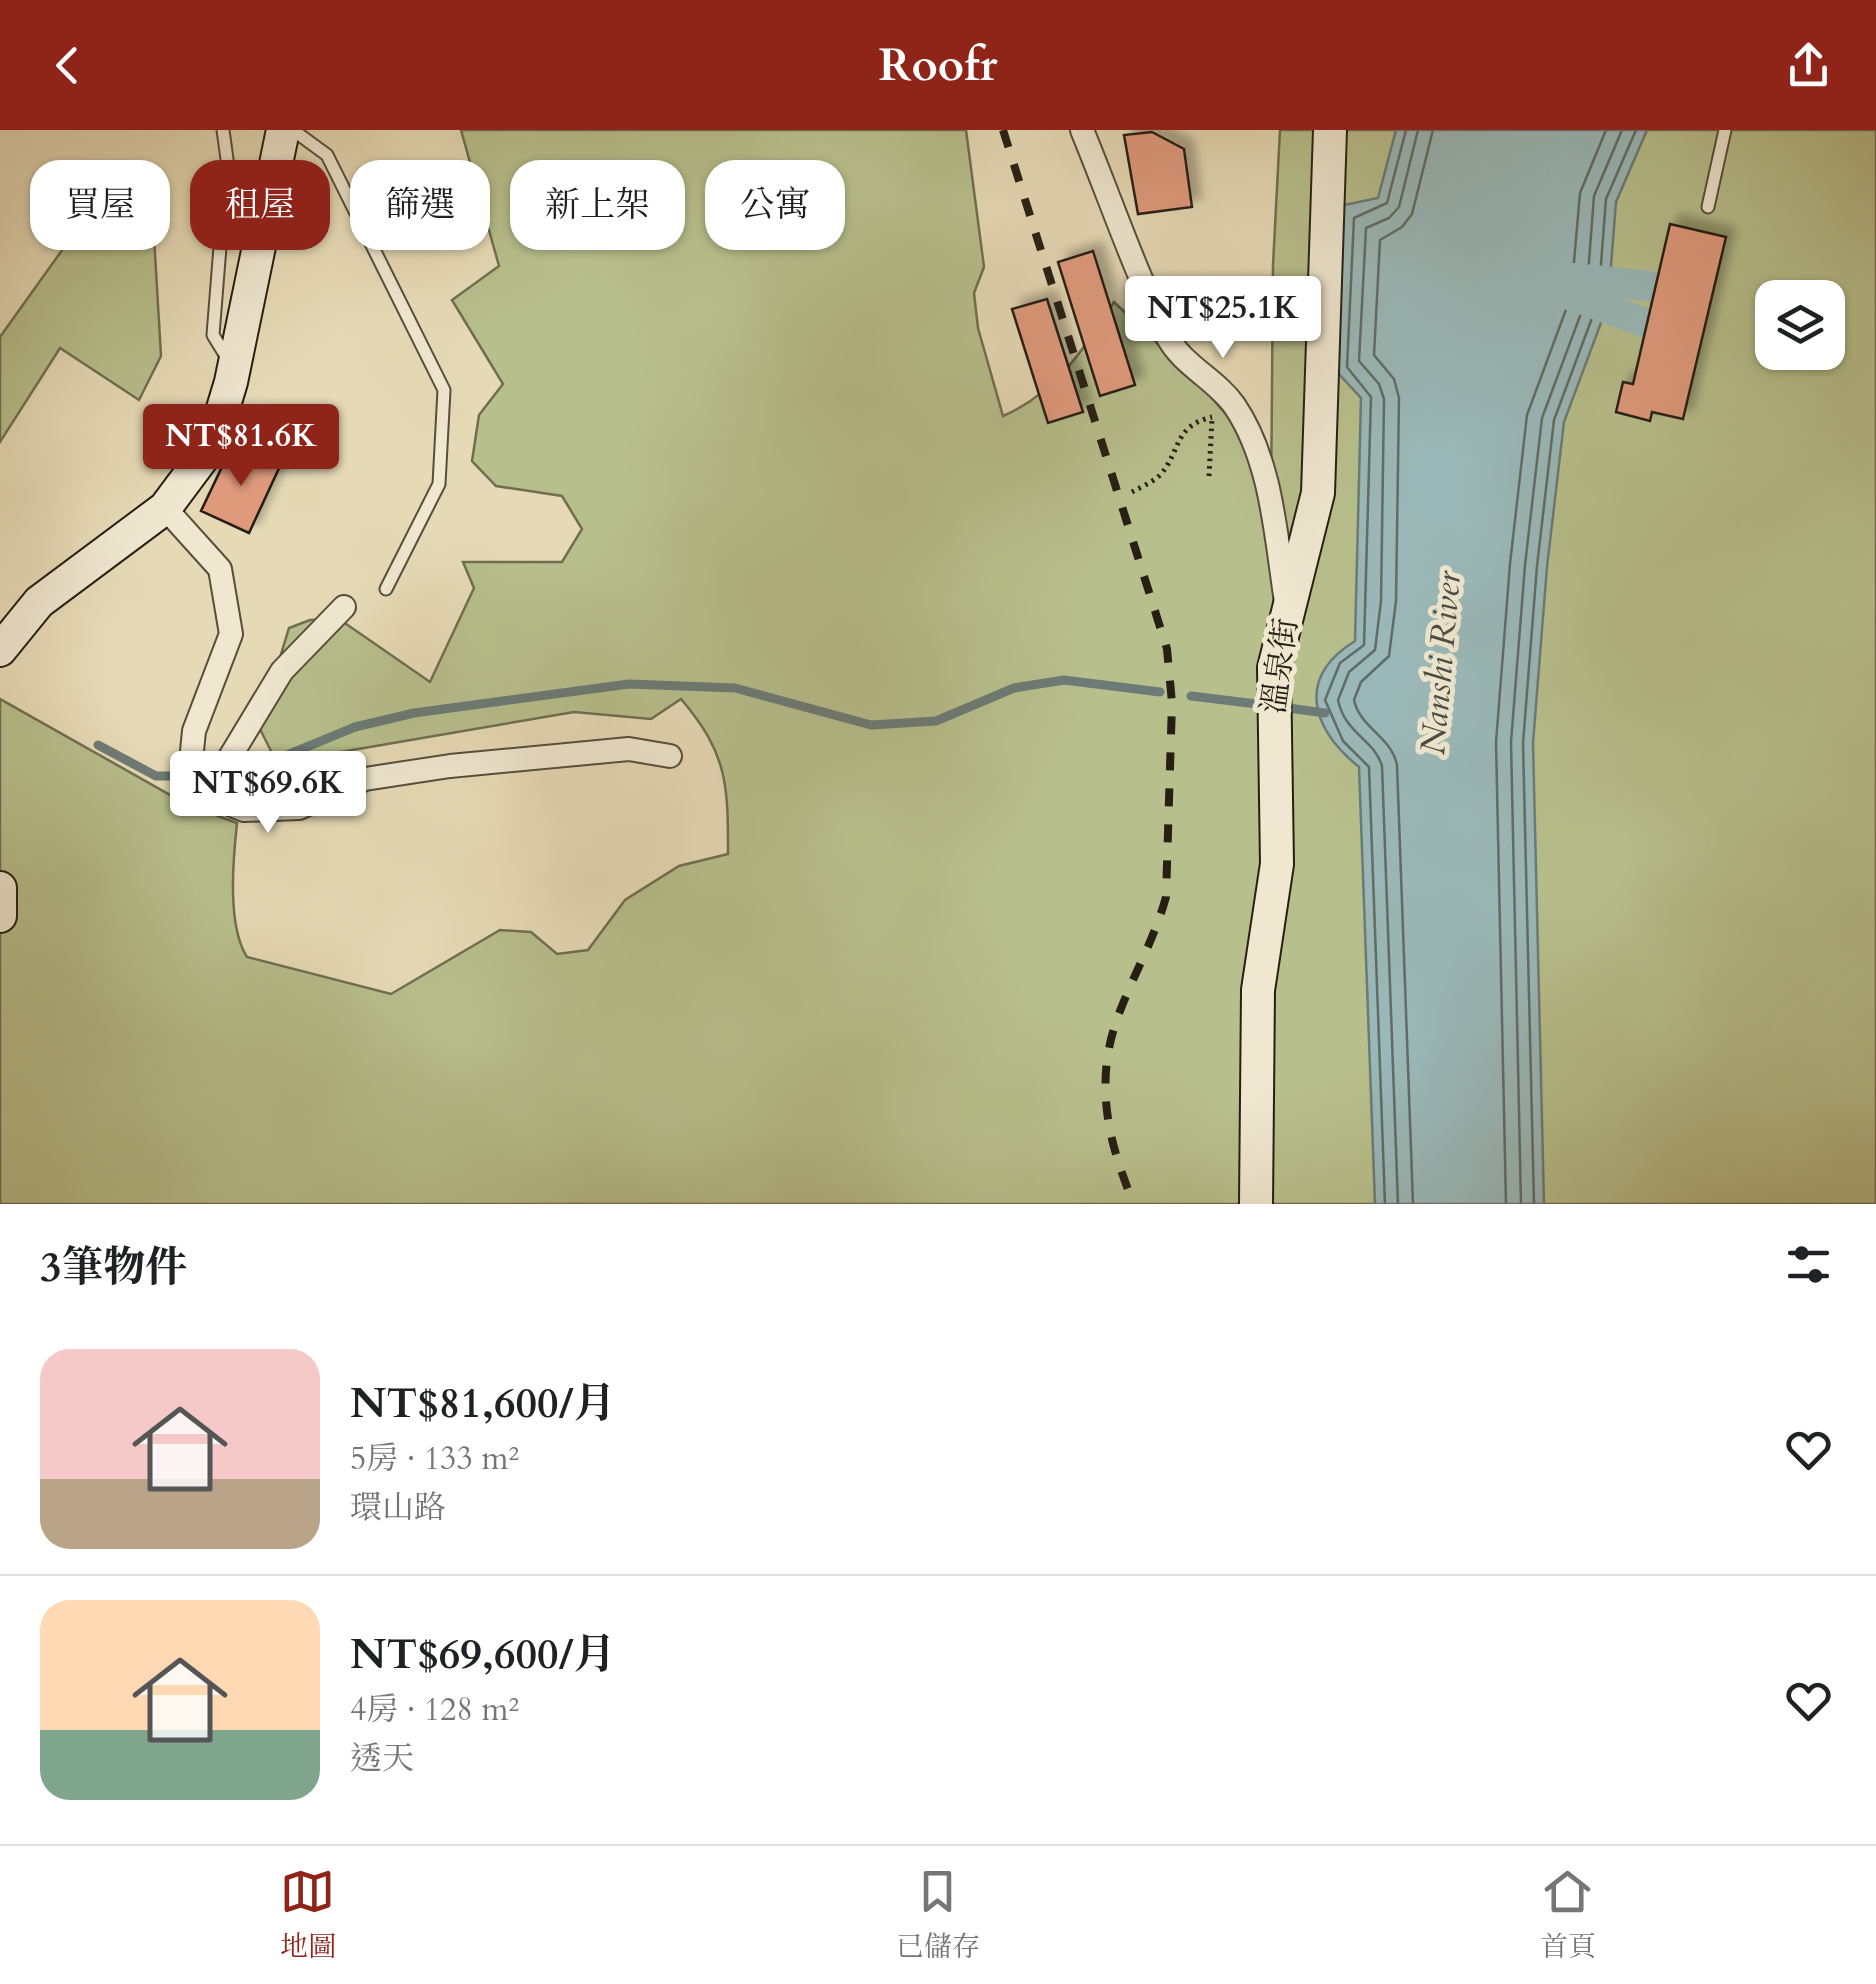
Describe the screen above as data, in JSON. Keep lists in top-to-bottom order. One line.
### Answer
{"streets":{"street":["溫泉街"]},"water":["Nanshi River"],"page":{"header":"Roofr","chip":["買屋","租屋","篩選","新上架","公寓"],"price":["NT$25.1K","NT$81.6K","NT$69.6K"],"heading":"3筆物件","list":[{"name":"NT$81,600/月","note":"5房 · 133 m² · 環山路"},{"name":"NT$69,600/月","note":"4房 · 128 m² · 透天"}],"tabs":["地圖","已儲存","首頁"]}}
